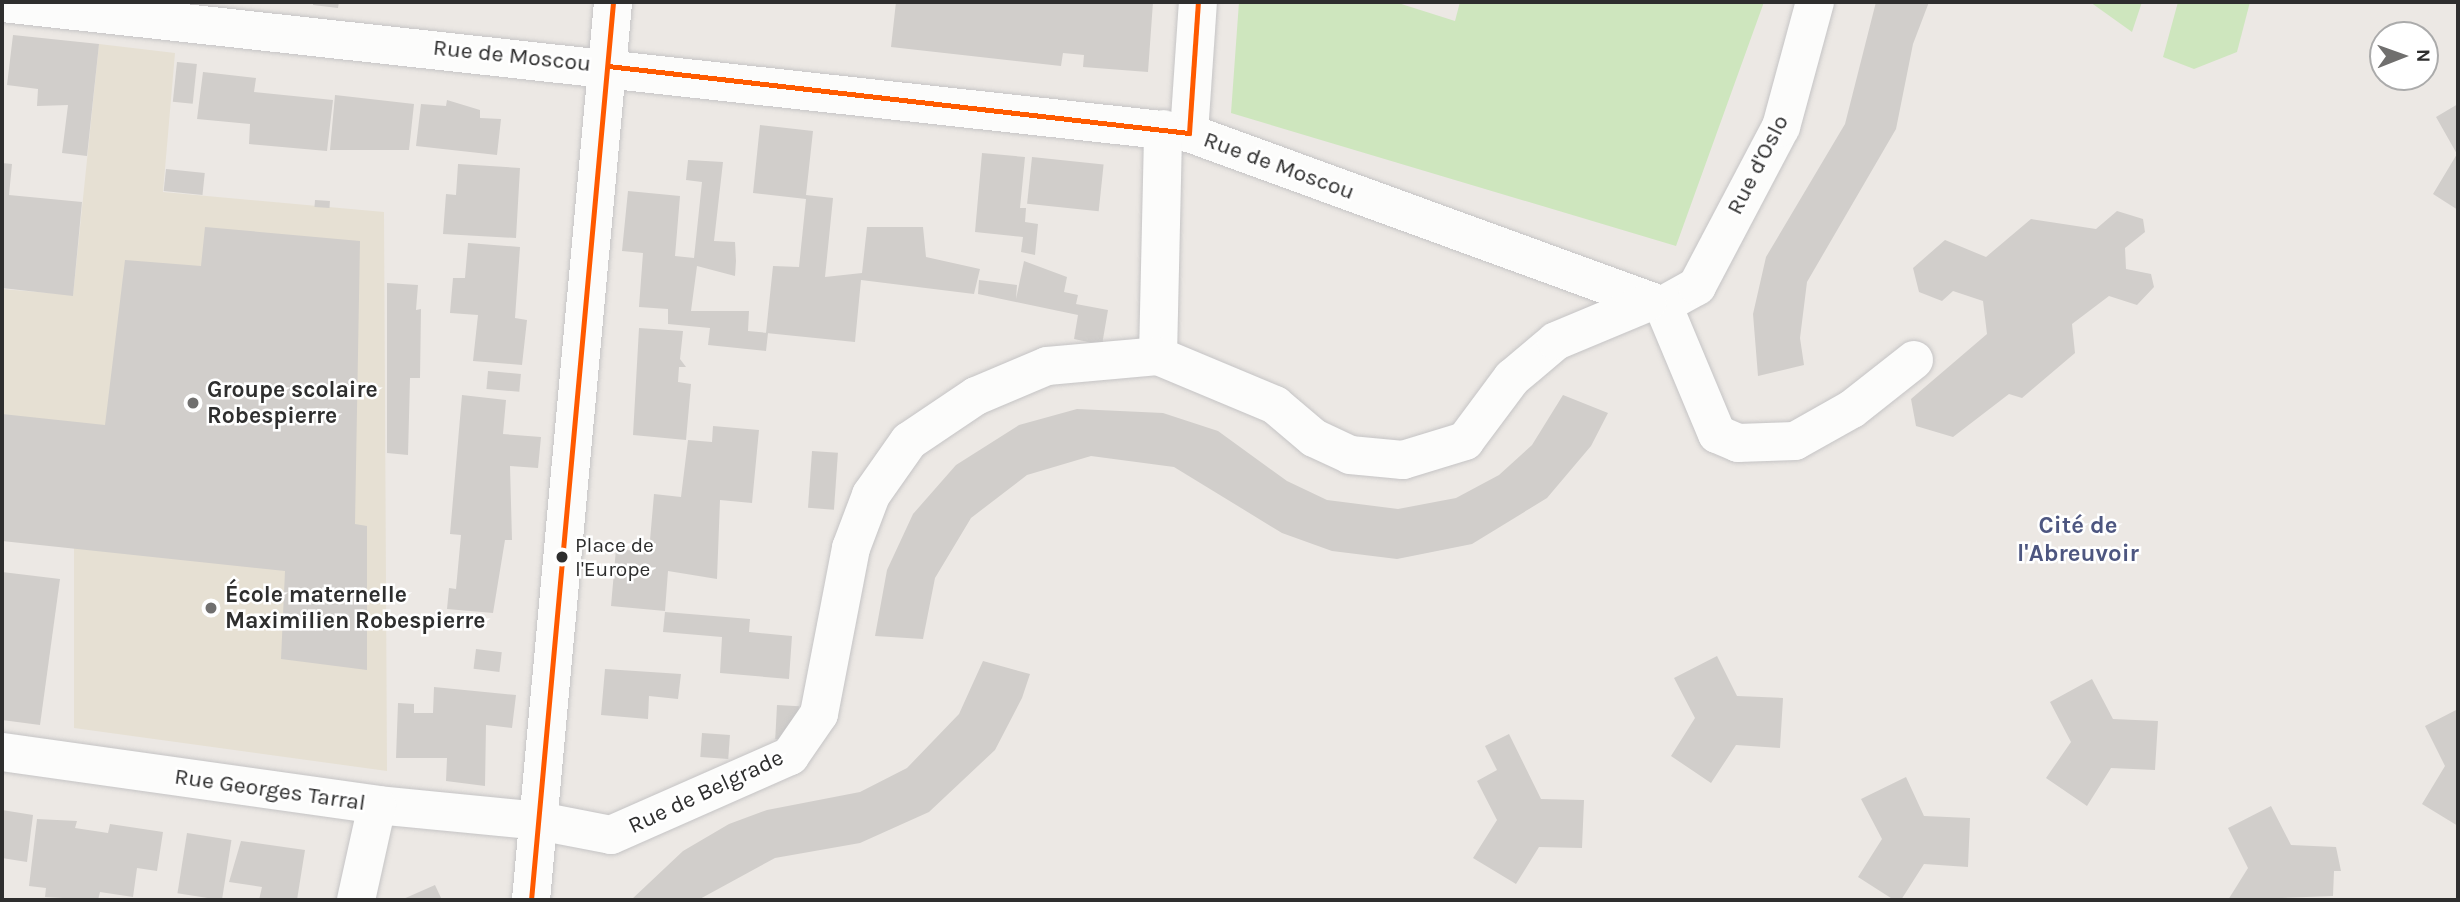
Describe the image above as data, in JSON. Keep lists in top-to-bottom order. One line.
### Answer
{"streets":{"street":["Rue de Moscou","Rue d'Oslo","Rue Georges Tarral","Rue de Belgrade"]},"crossings":[["Rue de Moscou","Rue d'Oslo"],["Rue d'Oslo","Rue de Belgrade"],["Rue Georges Tarral","Rue de Belgrade"]],"districts":["Cité de l'Abreuvoir"],"places":["Groupe scolaire Robespierre","Place de l'Europe","École maternelle Maximilien Robespierre"],"north":"right"}
